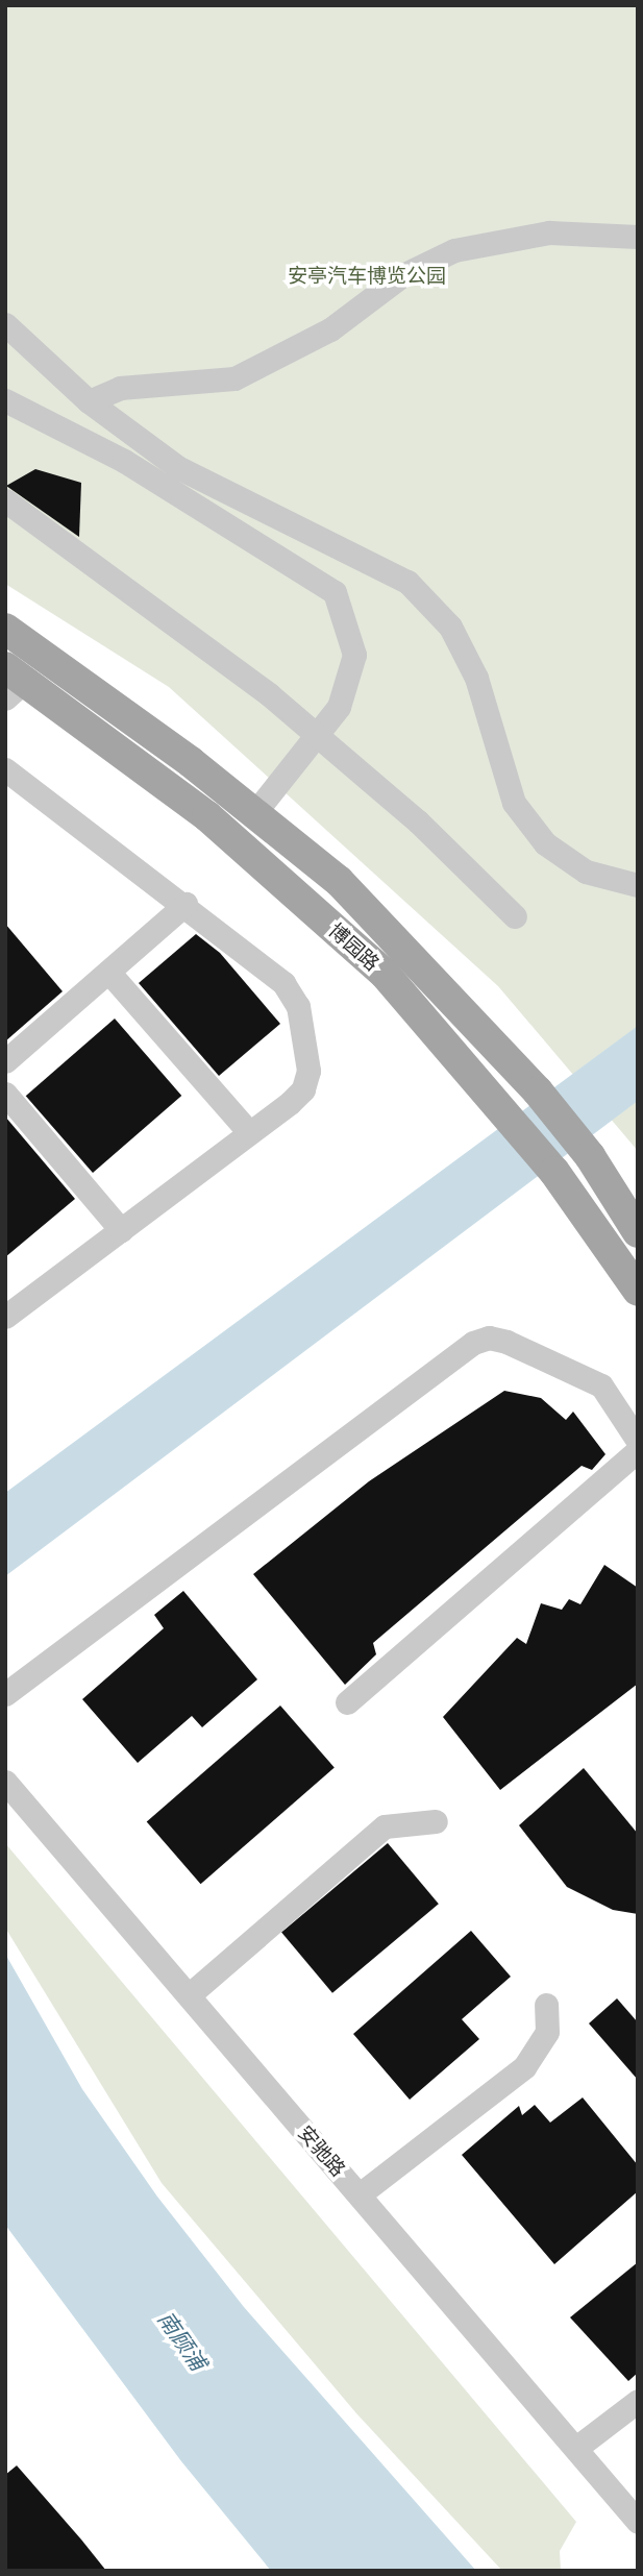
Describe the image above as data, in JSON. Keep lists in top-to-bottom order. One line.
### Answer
{"streets":{"main road":["博园路"],"street":["安驰路"]},"water":["南顾浦"],"parks":["安亭汽车博览公园"]}
